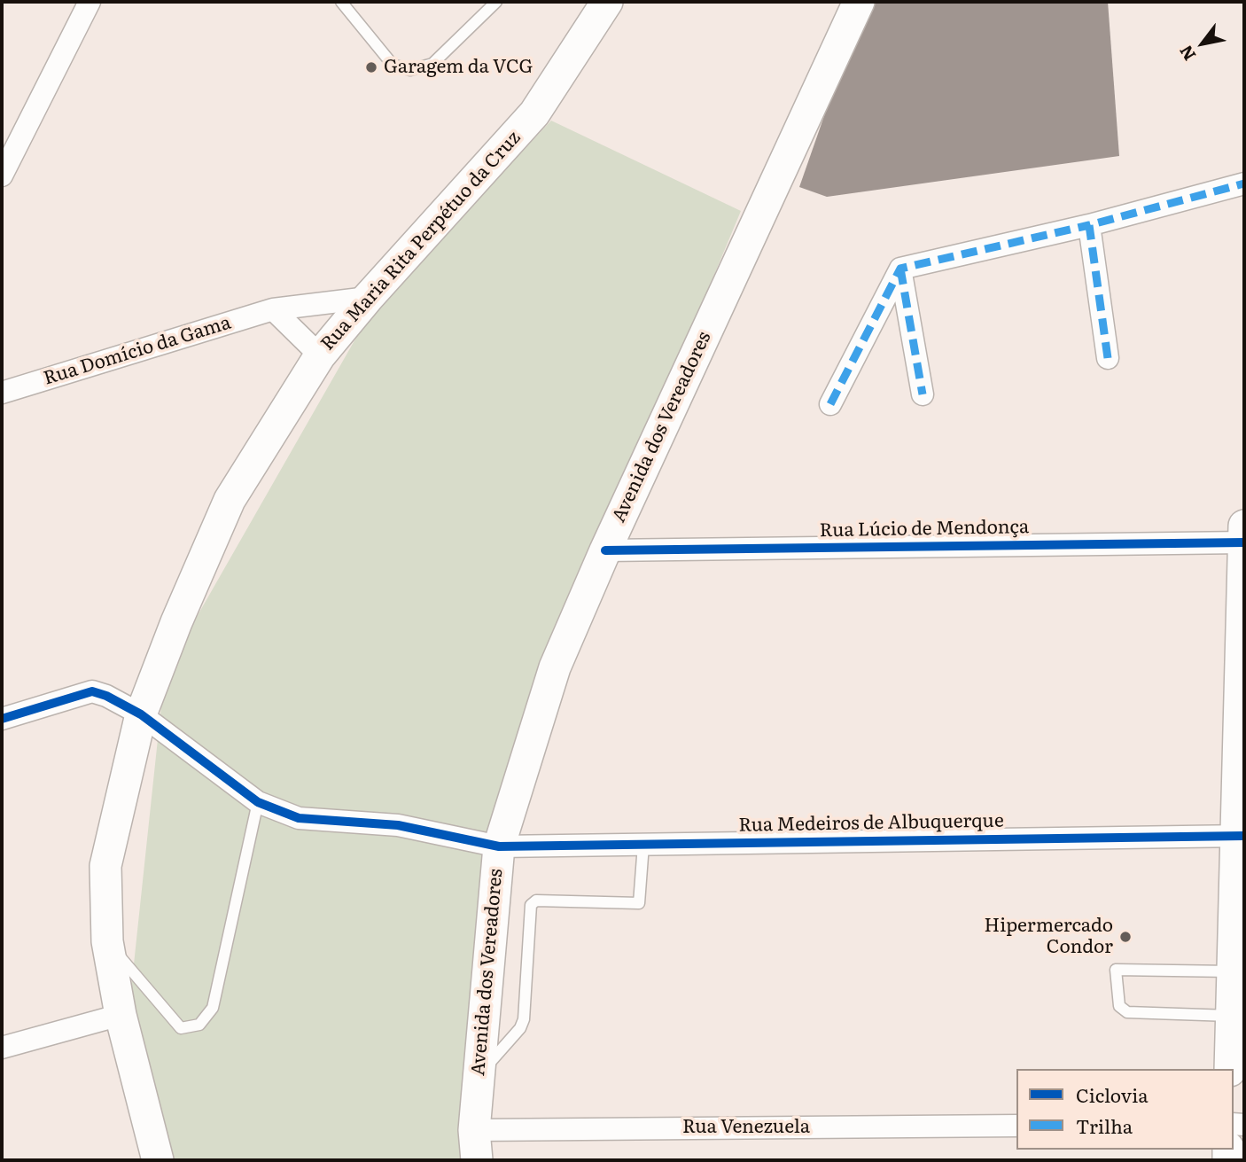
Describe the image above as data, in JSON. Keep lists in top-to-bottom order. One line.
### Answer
{"streets":{"main road":["Rua Maria Rita Perpétuo da Cruz","Avenida dos Vereadores"],"street":["Rua Domício da Gama","Rua Lúcio de Mendonça","Rua Medeiros de Albuquerque","Rua Venezuela"]},"crossings":[["Rua Maria Rita Perpétuo da Cruz","Rua Domício da Gama"],["Rua Maria Rita Perpétuo da Cruz","Rua Medeiros de Albuquerque"],["Avenida dos Vereadores","Rua Lúcio de Mendonça"],["Avenida dos Vereadores","Rua Medeiros de Albuquerque"],["Avenida dos Vereadores","Rua Venezuela"]],"places":["Garagem da VCG","Hipermercado Condor"],"legend":["Ciclovia","Trilha"],"north":"bottom left"}
